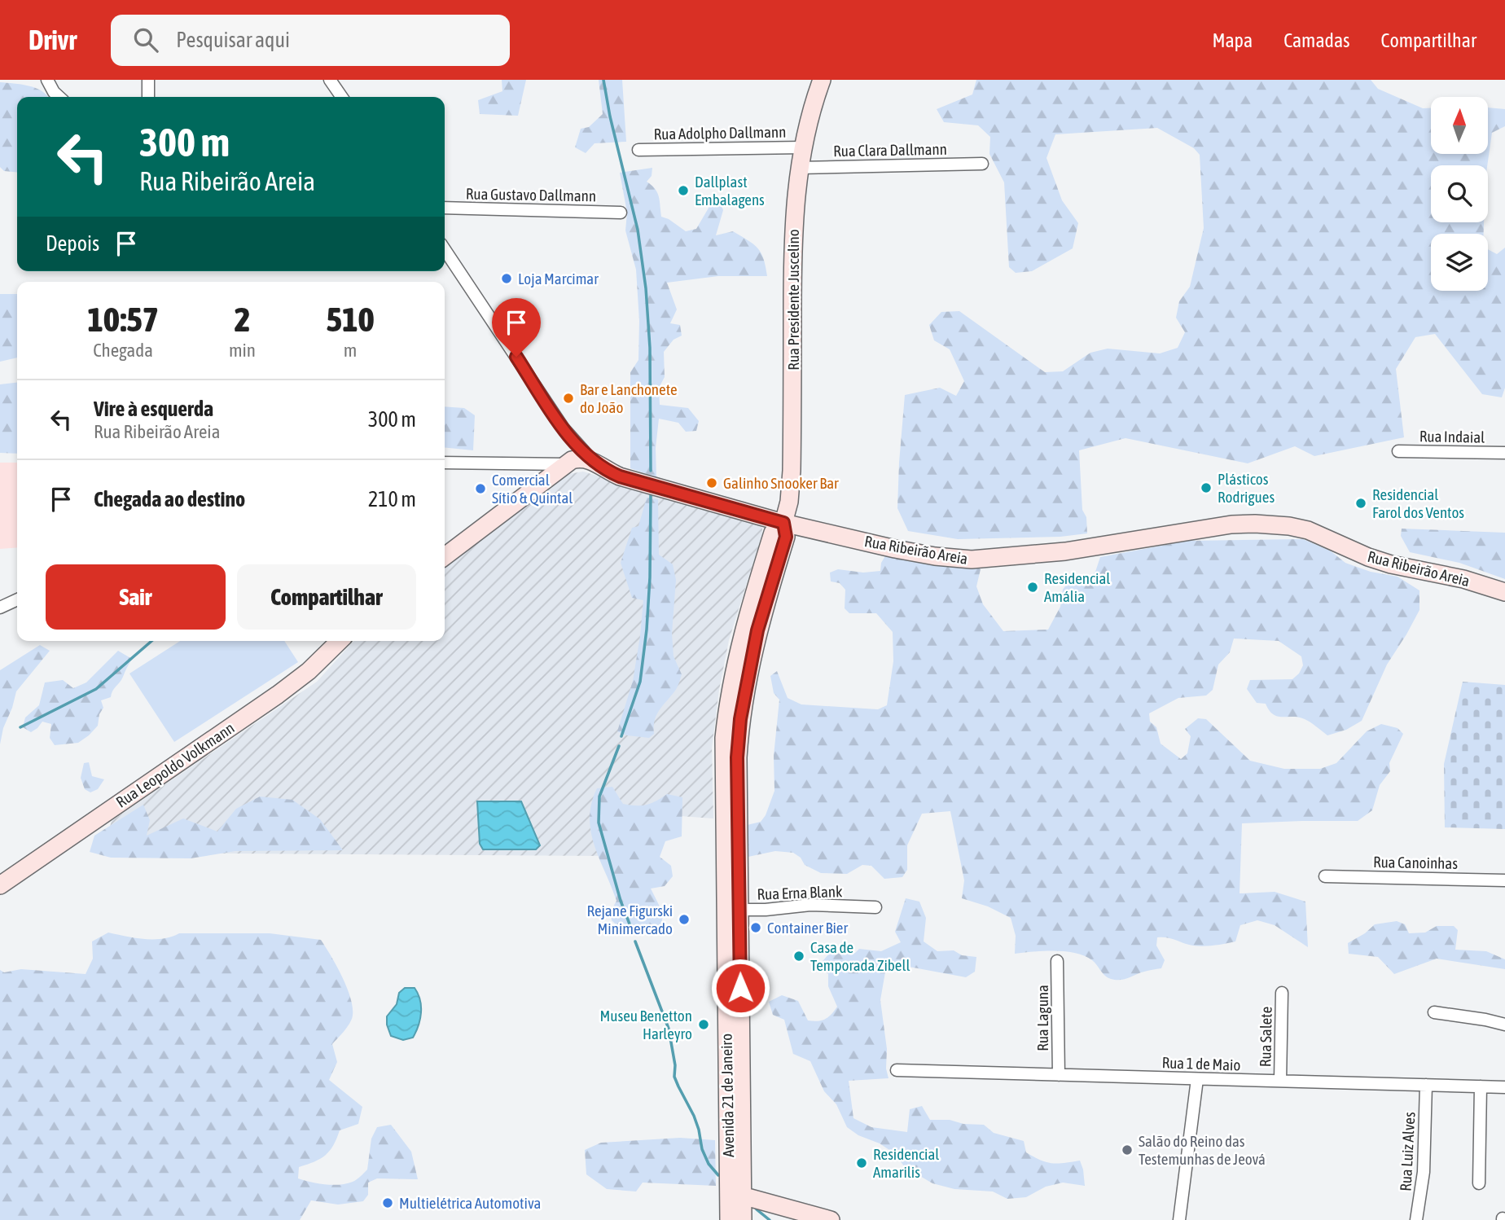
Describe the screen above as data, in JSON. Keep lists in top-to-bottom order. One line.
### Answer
{"streets":{"street":["Rua Adolpho Dallmann","Rua Clara Dallmann","Rua Gustavo Dallmann","Rua Presidente Juscelino","Rua Indaial","Rua Ribeirão Areia","Rua Leopoldo Volkmann","Rua Canoinhas","Rua Erna Blank","Rua Laguna","Rua Salete","Rua 1 de Maio","Avenida 21 de Janeiro","Rua Luiz Alves"]},"crossings":[["Rua Adolpho Dallmann","Rua Presidente Juscelino"],["Rua Clara Dallmann","Rua Presidente Juscelino"],["Rua Presidente Juscelino","Rua Ribeirão Areia"],["Rua Presidente Juscelino","Avenida 21 de Janeiro"],["Rua Ribeirão Areia","Avenida 21 de Janeiro"],["Rua Erna Blank","Avenida 21 de Janeiro"],["Rua Laguna","Rua 1 de Maio"],["Rua Salete","Rua 1 de Maio"],["Rua 1 de Maio","Rua Luiz Alves"]],"places":["Dallplast Embalagens","Loja Marcimar","Bar e Lanchonete do João","Galinho Snooker Bar","Plásticos Rodrigues","Comercial Sítio & Quintal","Residencial Farol dos Ventos","Residencial Amália","Rejane Figurski Minimercado","Container Bier","Casa de Temporada Zibell","Museu Benetton Harleyro","Salão do Reino das Testemunhas de Jeová","Residencial Amarilis","Multielétrica Automotiva"],"north":"top","page":{"header":"Drivr","search":"Pesquisar aqui","nav":["Mapa","Camadas","Compartilhar"],"turn":["300 m","Rua Ribeirão Areia"],"then":"Depois","eta":["10:57","Chegada","2","min","510","m"],"list":[{"name":"Vire à esquerda","note":"Rua Ribeirão Areia","value":"300 m"},{"name":"Chegada ao destino","value":"210 m"}],"buttons":["Sair","Compartilhar"]}}
